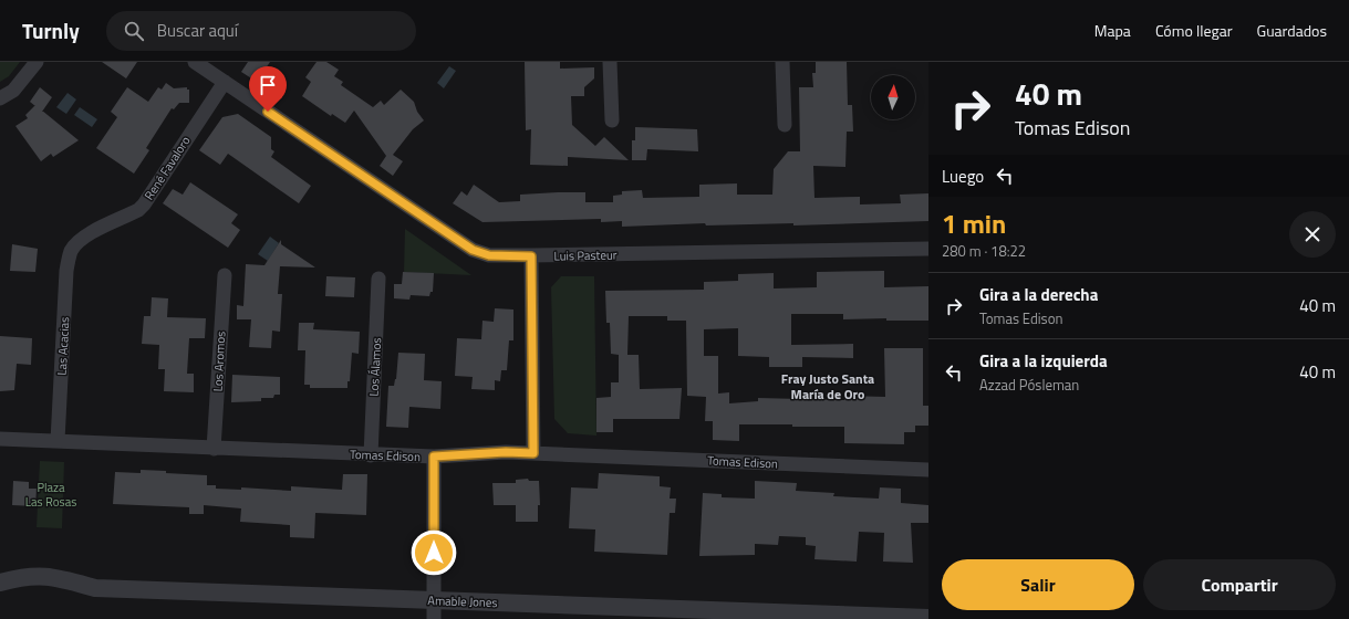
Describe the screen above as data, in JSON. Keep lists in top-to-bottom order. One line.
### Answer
{"streets":{"street":["René Favaloro","Luis Pasteur","Las Acacias","Los Aromos","Los Álamos","Tomas Edison","Amable Jones"]},"crossings":[["René Favaloro","Luis Pasteur"],["René Favaloro","Las Acacias"],["Las Acacias","Tomas Edison"],["Los Aromos","Tomas Edison"],["Los Álamos","Tomas Edison"]],"districts":["Fray Justo Santa María de Oro"],"parks":["Plaza Las Rosas"],"north":"top","page":{"header":"Turnly","search":"Buscar aquí","nav":["Mapa","Cómo llegar","Guardados"],"turn":["40 m","Tomas Edison"],"then":"Luego","heading":["1 min","280 m · 18:22"],"list":[{"name":"Gira a la derecha","note":"Tomas Edison","value":"40 m"},{"name":"Gira a la izquierda","note":"Azzad Pósleman","value":"40 m"}],"buttons":["Salir","Compartir"]}}
